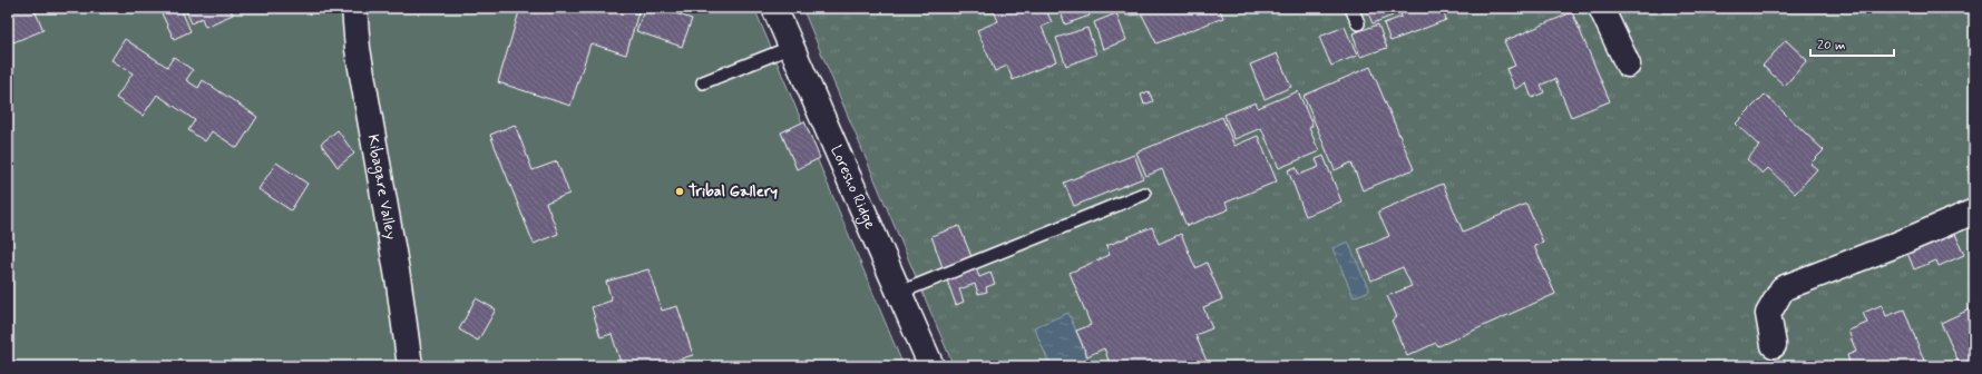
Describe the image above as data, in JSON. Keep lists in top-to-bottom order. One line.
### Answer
{"streets":{"street":["Kibagare Valley","Loresho Ridge"]},"places":["Tribal Gallery"],"scale_bar":"20 m"}
